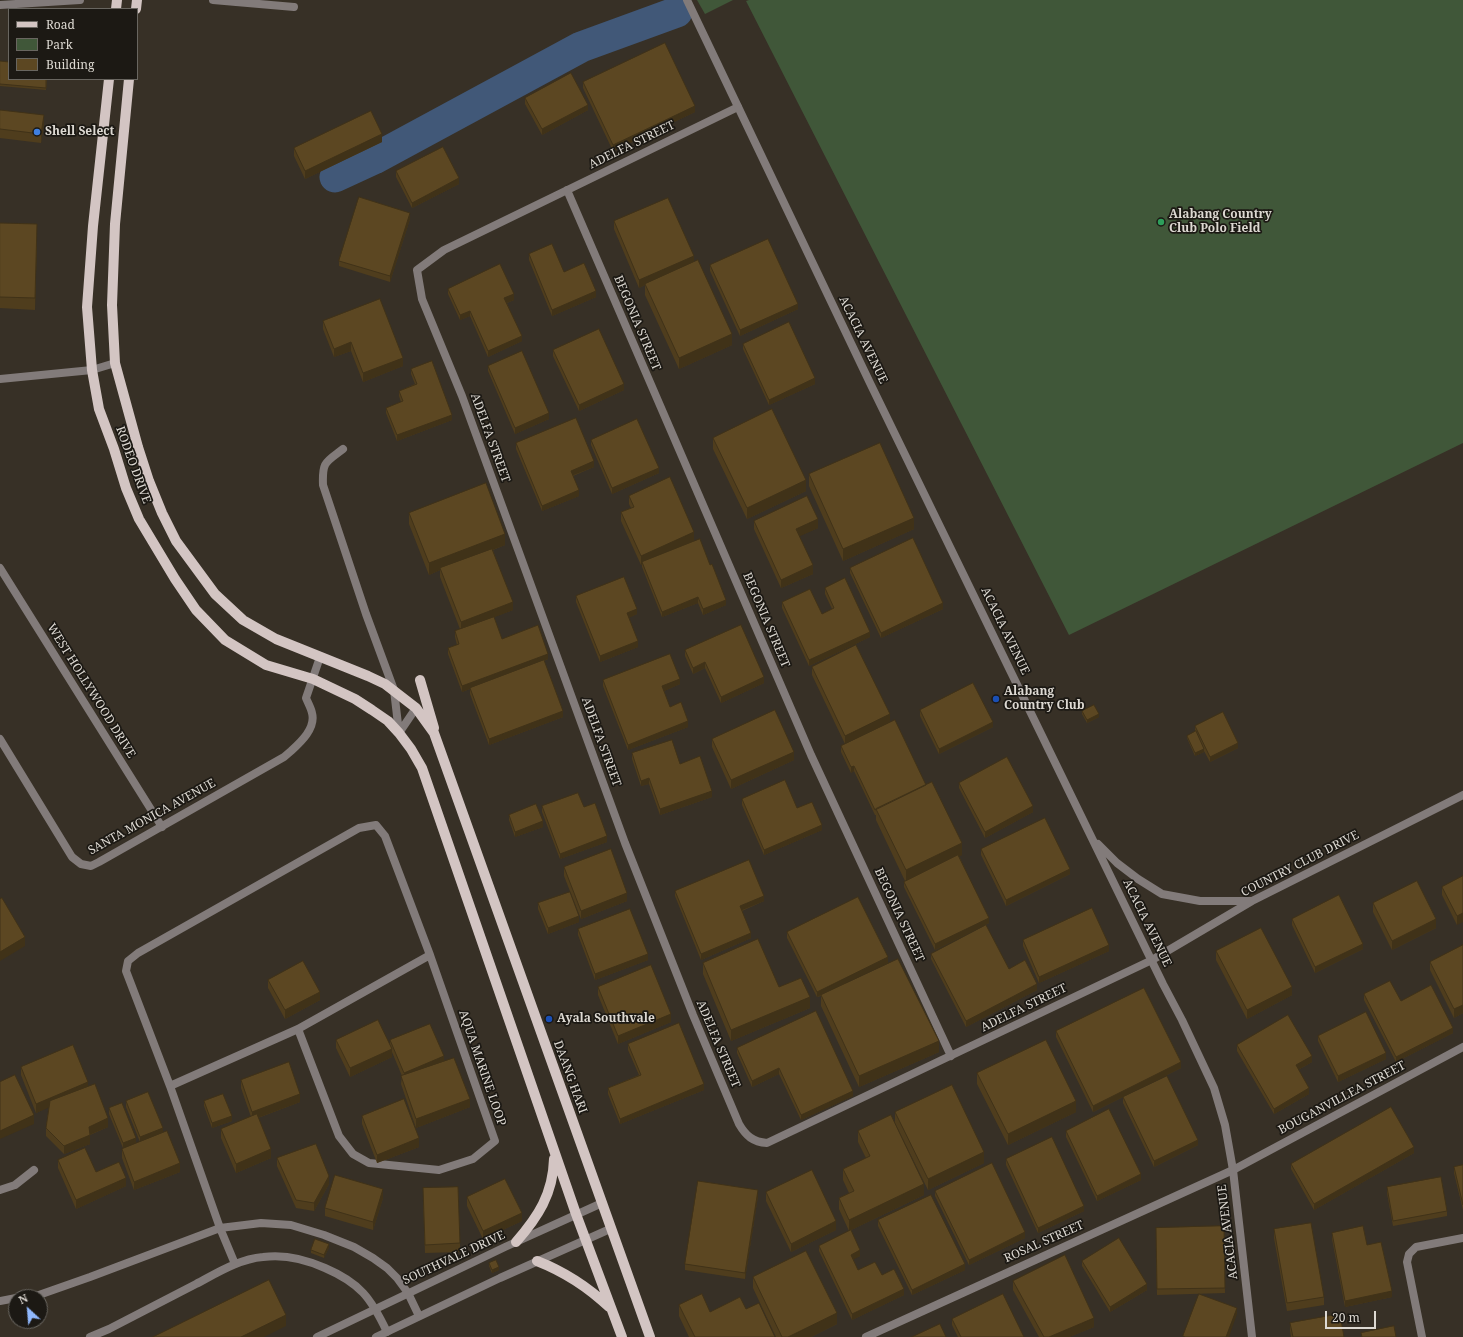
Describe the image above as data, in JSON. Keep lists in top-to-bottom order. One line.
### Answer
{"streets":{"main road":["RODEO DRIVE","DAANG HARI"],"street":["ADELFA STREET","BEGONIA STREET","ACACIA AVENUE","WEST HOLLYWOOD DRIVE","SANTA MONICA AVENUE","COUNTRY CLUB DRIVE","AQUA MARINE LOOP","BOUGANVILLEA STREET","ROSAL STREET","SOUTHVALE DRIVE"]},"crossings":[["ADELFA STREET","BEGONIA STREET"],["ADELFA STREET","ACACIA AVENUE"],["ADELFA STREET","COUNTRY CLUB DRIVE"],["ACACIA AVENUE","COUNTRY CLUB DRIVE"],["ACACIA AVENUE","BOUGANVILLEA STREET"],["ACACIA AVENUE","ROSAL STREET"],["RODEO DRIVE","SANTA MONICA AVENUE"],["RODEO DRIVE","DAANG HARI"],["WEST HOLLYWOOD DRIVE","SANTA MONICA AVENUE"],["DAANG HARI","SOUTHVALE DRIVE"],["BOUGANVILLEA STREET","ROSAL STREET"]],"places":["Shell Select","Alabang Country Club Polo Field","Alabang Country Club","Ayala Southvale"],"legend":["Road","Park","Building"],"scale_bar":"20 m","north":"top left"}
